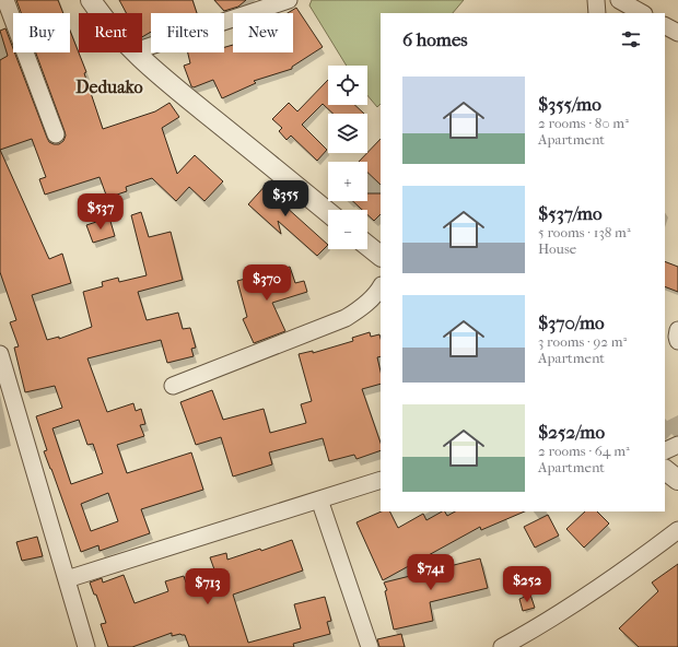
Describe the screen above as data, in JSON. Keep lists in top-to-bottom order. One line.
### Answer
{"districts":["Deduako"],"page":{"chip":["Buy","Rent","Filters","New"],"heading":"6 homes","map_buttons":["+","−"],"list":[{"name":"$355/mo","note":"2 rooms · 80 m² · Apartment"},{"name":"$537/mo","note":"5 rooms · 138 m² · House"},{"name":"$370/mo","note":"3 rooms · 92 m² · Apartment"},{"name":"$252/mo","note":"2 rooms · 64 m² · Apartment"}],"price":["$355","$537","$370","$741","$252","$713"]}}
